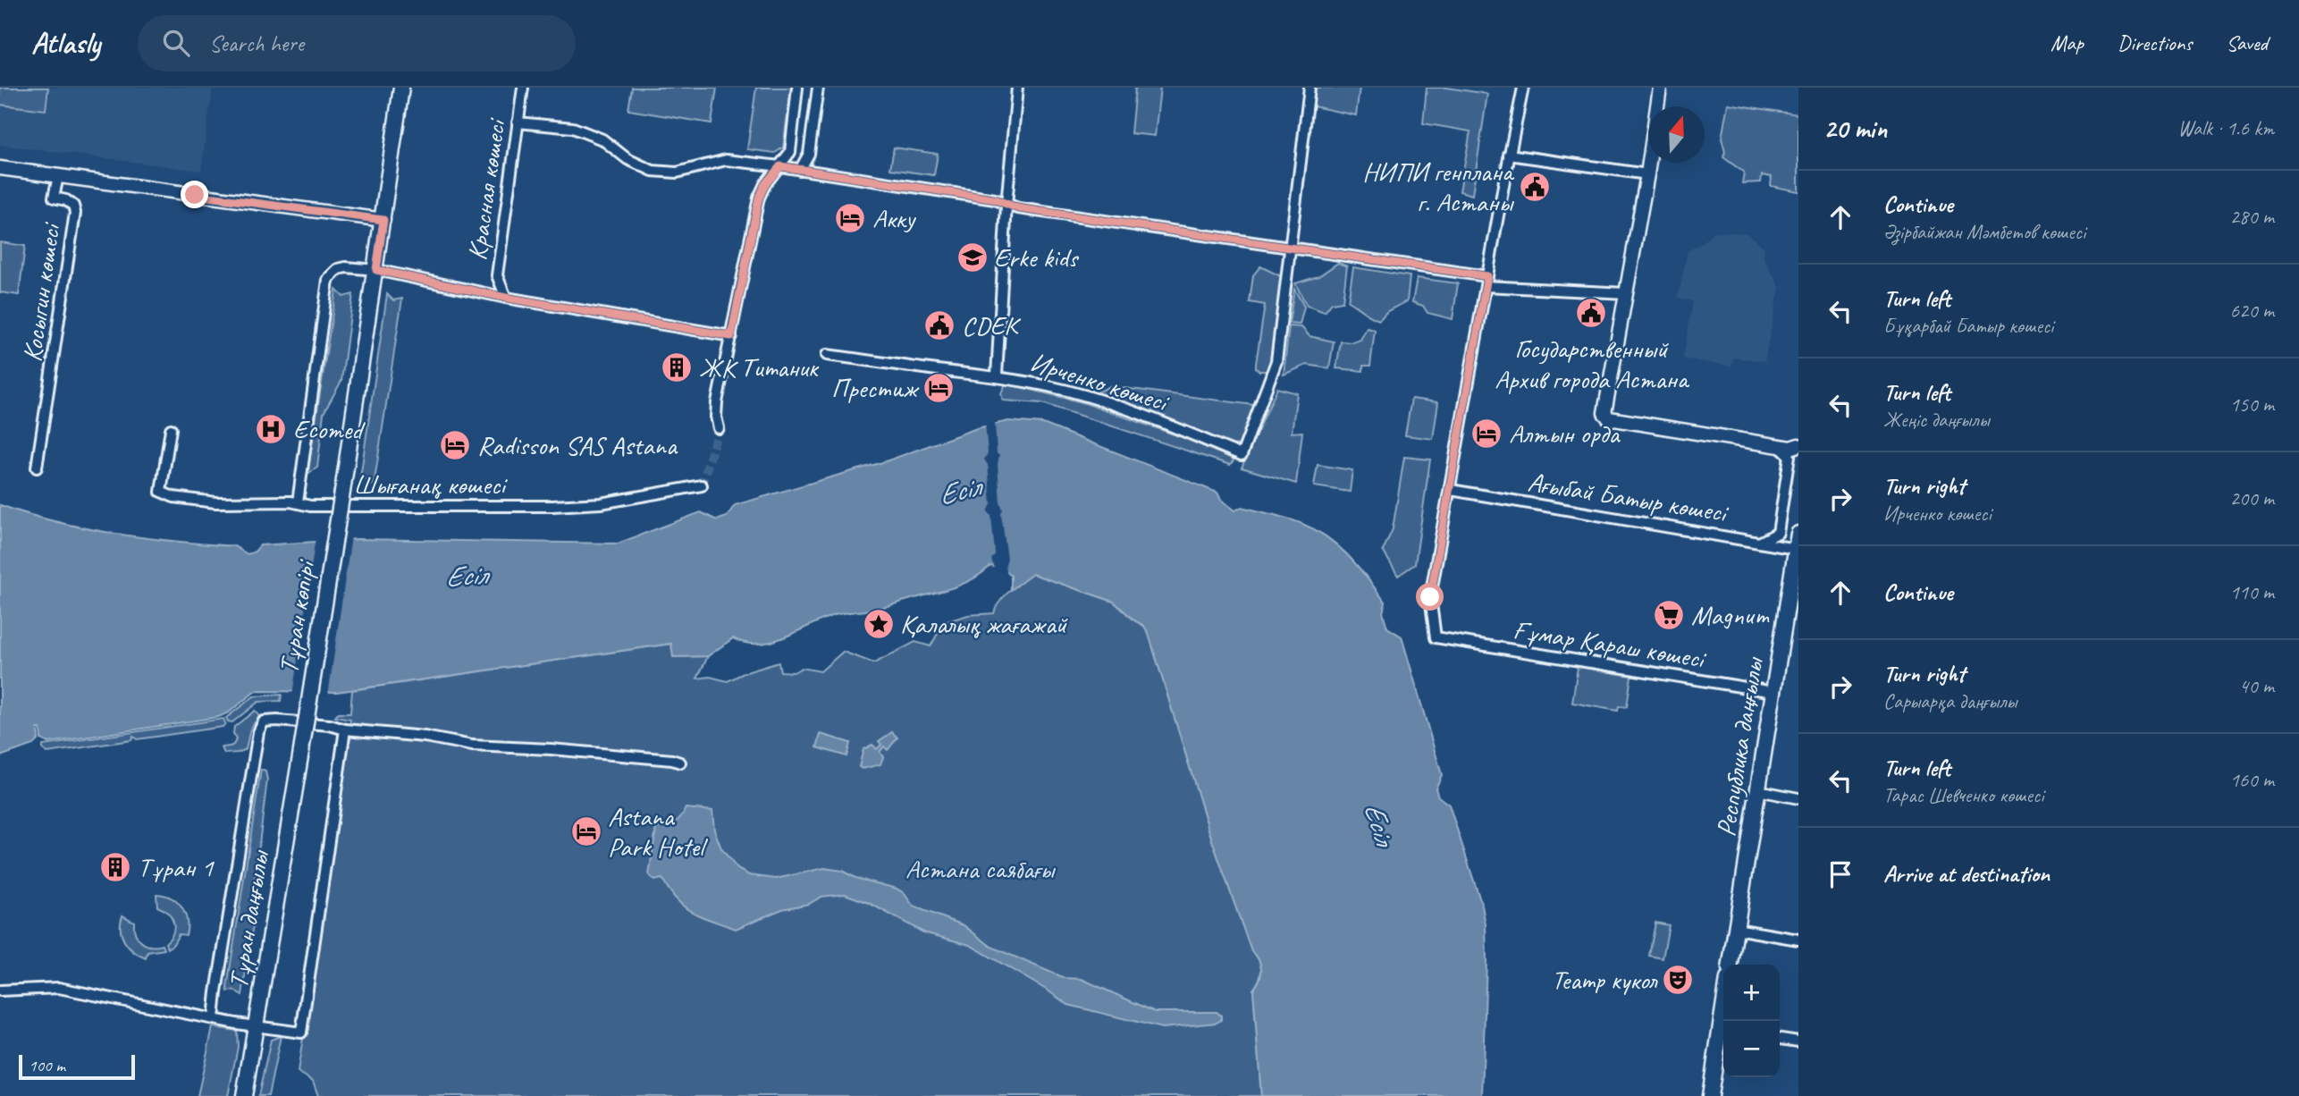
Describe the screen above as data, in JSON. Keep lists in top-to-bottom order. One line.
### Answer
{"streets":{"main road":["Тұран көпірі","Республика даңғылы","Тұран даңғылы"],"street":["Красная көшесі","Косыгин көшесі","Ирченко көшесі","Шығанақ көшесі","Ағыбай Батыр көшесі","Ғұмар Қараш көшесі"]},"crossings":[["Ағыбай Батыр көшесі","Ғұмар Қараш көшесі"],["Ағыбай Батыр көшесі","Республика даңғылы"],["Тұран көпірі","Тұран даңғылы"],["Ғұмар Қараш көшесі","Республика даңғылы"]],"water":["Есіл"],"parks":["Астана саябағы"],"places":{"public building":["НИПИ генплана г. Астаны","Государственный Архив города Астана","CDEK"],"hotel":["Акку","Престиж","Алтын орда","Radisson SAS Astana","Astana Park Hotel"],"school or university":["Erke kids"],"building":["ЖК Титаник","Тұран 1"],"hospital":["Ecomed"],"supermarket":["Magnum"],"place":["Қалалық жағажай"],"theatre":["Театр кукол"]},"scale_bar":"100 m","north":"top","page":{"header":"Atlasly","search":"Search here","nav":["Map","Directions","Saved"],"heading":["20 min","Walk · 1.6 km"],"list":[["Continue","Әзірбайжан Мәмбетов көшесі","280 m"],["Turn left","Бұқарбай Батыр көшесі","620 m"],["Turn left","Жеңіс даңғылы","150 m"],["Turn right","Ирченко көшесі","200 m"],["Continue","110 m"],["Turn right","Сарыарқа даңғылы","40 m"],["Turn left","Тарас Шевченко көшесі","160 m"],"Arrive at destination"],"map_buttons":["+","−"],"scale":"100 m"}}
